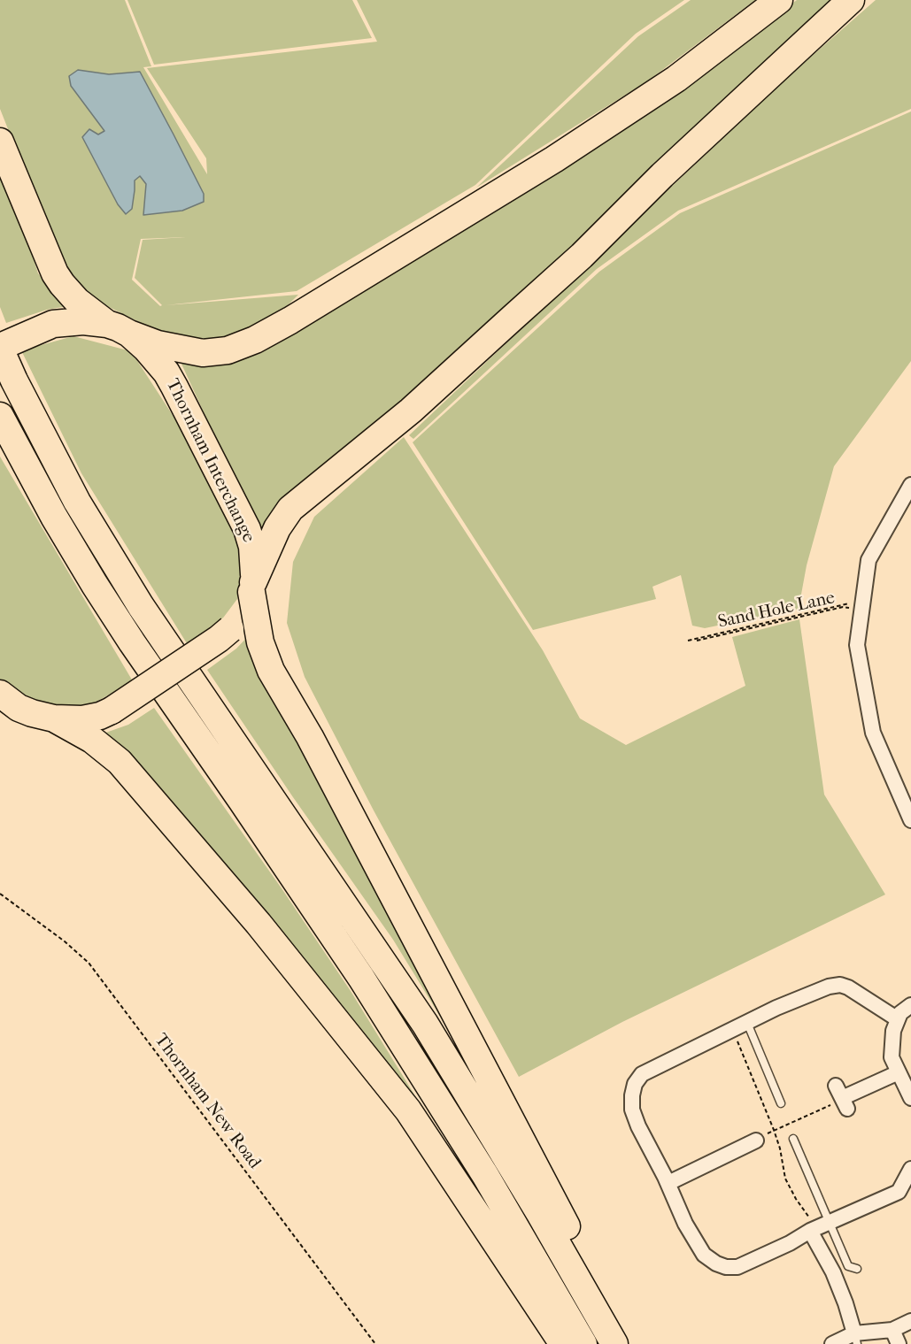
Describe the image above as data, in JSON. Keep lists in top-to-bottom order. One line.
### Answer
{"streets":{"highway":["Thornham Interchange"],"path":["Sand Hole Lane","Thornham New Road"]}}
